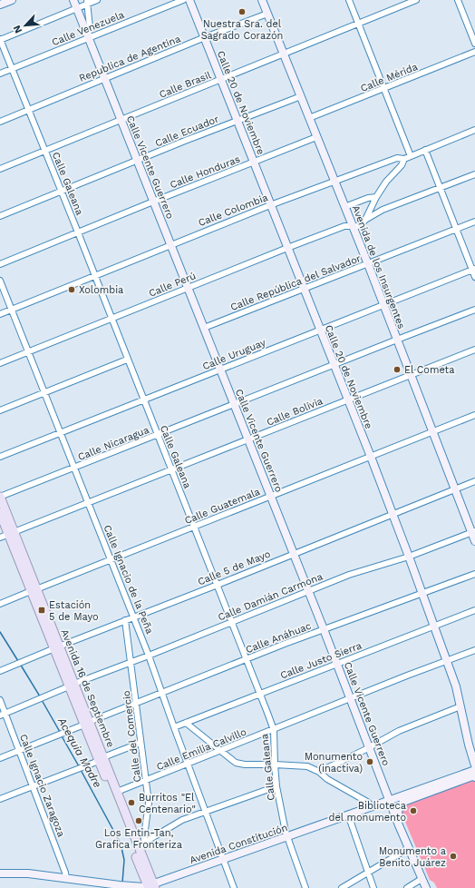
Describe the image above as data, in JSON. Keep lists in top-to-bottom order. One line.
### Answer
{"streets":{"main road":["Calle 20 de Noviembre","Calle Vicente Guerrero","Avenida de los Insurgentes","Avenida 16 de Septiembre","Avenida Constitución"],"street":["Calle Venezuela","Republica de Agentina","Calle Mérida","Calle Brasil","Calle Ecuador","Calle Honduras","Calle Galeana","Calle Colombia","Calle República del Salvador","Calle Perú","Calle Uruguay","Calle Bolivia","Calle Nicaragua","Calle Guatemala","Calle 5 de Mayo","Calle Ignacio de la Peña","Calle Damián Carmona","Calle Anáhuac","Calle Justo Sierra","Calle del Comercio","Calle Emilia Calvillo","Calle Ignacio Zaragoza"]},"crossings":[["Calle Venezuela","Calle Vicente Guerrero"],["Calle Venezuela","Calle Galeana"],["Republica de Agentina","Calle 20 de Noviembre"],["Republica de Agentina","Calle Vicente Guerrero"],["Republica de Agentina","Calle Galeana"],["Republica de Agentina","Avenida de los Insurgentes"],["Calle Mérida","Avenida de los Insurgentes"],["Calle Brasil","Calle 20 de Noviembre"],["Calle Brasil","Calle Vicente Guerrero"],["Calle Brasil","Calle Galeana"],["Calle Brasil","Avenida de los Insurgentes"],["Calle 20 de Noviembre","Calle Ecuador"],["Calle 20 de Noviembre","Calle Honduras"],["Calle 20 de Noviembre","Calle Colombia"],["Calle 20 de Noviembre","Calle República del Salvador"],["Calle 20 de Noviembre","Calle Perú"],["Calle 20 de Noviembre","Calle Uruguay"],["Calle 20 de Noviembre","Calle Bolivia"],["Calle 20 de Noviembre","Calle Nicaragua"],["Calle 20 de Noviembre","Calle Guatemala"],["Calle 20 de Noviembre","Calle 5 de Mayo"],["Calle 20 de Noviembre","Calle Damián Carmona"],["Calle 20 de Noviembre","Calle Anáhuac"],["Calle 20 de Noviembre","Calle Justo Sierra"],["Calle 20 de Noviembre","Calle Emilia Calvillo"],["Calle Ecuador","Calle Vicente Guerrero"],["Calle Ecuador","Calle Galeana"],["Calle Ecuador","Avenida de los Insurgentes"],["Calle Vicente Guerrero","Calle Honduras"],["Calle Vicente Guerrero","Calle Colombia"],["Calle Vicente Guerrero","Calle República del Salvador"],["Calle Vicente Guerrero","Calle Perú"],["Calle Vicente Guerrero","Calle Uruguay"],["Calle Vicente Guerrero","Calle Bolivia"],["Calle Vicente Guerrero","Calle Nicaragua"],["Calle Vicente Guerrero","Calle Guatemala"],["Calle Vicente Guerrero","Calle 5 de Mayo"],["Calle Vicente Guerrero","Calle Damián Carmona"],["Calle Vicente Guerrero","Calle Anáhuac"],["Calle Vicente Guerrero","Calle Justo Sierra"],["Calle Vicente Guerrero","Calle Emilia Calvillo"],["Calle Vicente Guerrero","Avenida Constitución"],["Calle Honduras","Calle Galeana"],["Calle Honduras","Avenida de los Insurgentes"],["Calle Galeana","Calle Colombia"],["Calle Galeana","Calle Perú"],["Calle Galeana","Calle Uruguay"],["Calle Galeana","Calle Bolivia"],["Calle Galeana","Calle Nicaragua"],["Calle Galeana","Calle Guatemala"],["Calle Galeana","Calle 5 de Mayo"],["Calle Galeana","Calle Damián Carmona"],["Calle Galeana","Calle Anáhuac"],["Calle Galeana","Calle Justo Sierra"],["Calle Galeana","Calle Emilia Calvillo"],["Calle Galeana","Avenida Constitución"],["Calle Colombia","Avenida de los Insurgentes"],["Calle Colombia","Calle Ignacio de la Peña"],["Avenida de los Insurgentes","Calle República del Salvador"],["Avenida de los Insurgentes","Calle Perú"],["Avenida de los Insurgentes","Calle Uruguay"],["Avenida de los Insurgentes","Calle Bolivia"],["Avenida de los Insurgentes","Calle Nicaragua"],["Avenida de los Insurgentes","Calle Guatemala"],["Avenida de los Insurgentes","Calle 5 de Mayo"],["Avenida de los Insurgentes","Calle Damián Carmona"],["Calle Perú","Calle Ignacio de la Peña"],["Calle Uruguay","Calle Ignacio de la Peña"],["Calle Bolivia","Calle Ignacio de la Peña"],["Calle Bolivia","Avenida 16 de Septiembre"],["Calle Nicaragua","Calle Ignacio de la Peña"],["Calle Nicaragua","Avenida 16 de Septiembre"],["Calle Guatemala","Calle Ignacio de la Peña"],["Calle Guatemala","Avenida 16 de Septiembre"],["Calle 5 de Mayo","Calle Ignacio de la Peña"],["Calle 5 de Mayo","Avenida 16 de Septiembre"],["Calle 5 de Mayo","Calle del Comercio"],["Calle Ignacio de la Peña","Calle Damián Carmona"],["Calle Ignacio de la Peña","Calle Anáhuac"],["Calle Ignacio de la Peña","Calle Justo Sierra"],["Calle Ignacio de la Peña","Calle Emilia Calvillo"],["Calle Ignacio de la Peña","Avenida Constitución"],["Calle Damián Carmona","Avenida 16 de Septiembre"],["Calle Damián Carmona","Calle del Comercio"],["Calle Damián Carmona","Calle Ignacio Zaragoza"],["Calle Anáhuac","Avenida 16 de Septiembre"],["Calle Anáhuac","Calle del Comercio"],["Calle Anáhuac","Calle Ignacio Zaragoza"],["Avenida 16 de Septiembre","Calle del Comercio"],["Avenida 16 de Septiembre","Calle Emilia Calvillo"],["Avenida 16 de Septiembre","Avenida Constitución"],["Calle del Comercio","Calle Emilia Calvillo"],["Calle Ignacio Zaragoza","Avenida Constitución"]],"water":["Acequia Madre"],"places":{"other":["Nuestra Sra. del Sagrado Corazón","Xolombia","El Cometa","Monumento (inactiva)","Burritos \"El Centenario\"","Biblioteca del monumento","Los Entin-Tan, Grafica Fronteriza","Monumento a Benito Juárez"],"transit":["Estación 5 de Mayo"]},"north":"bottom left"}
